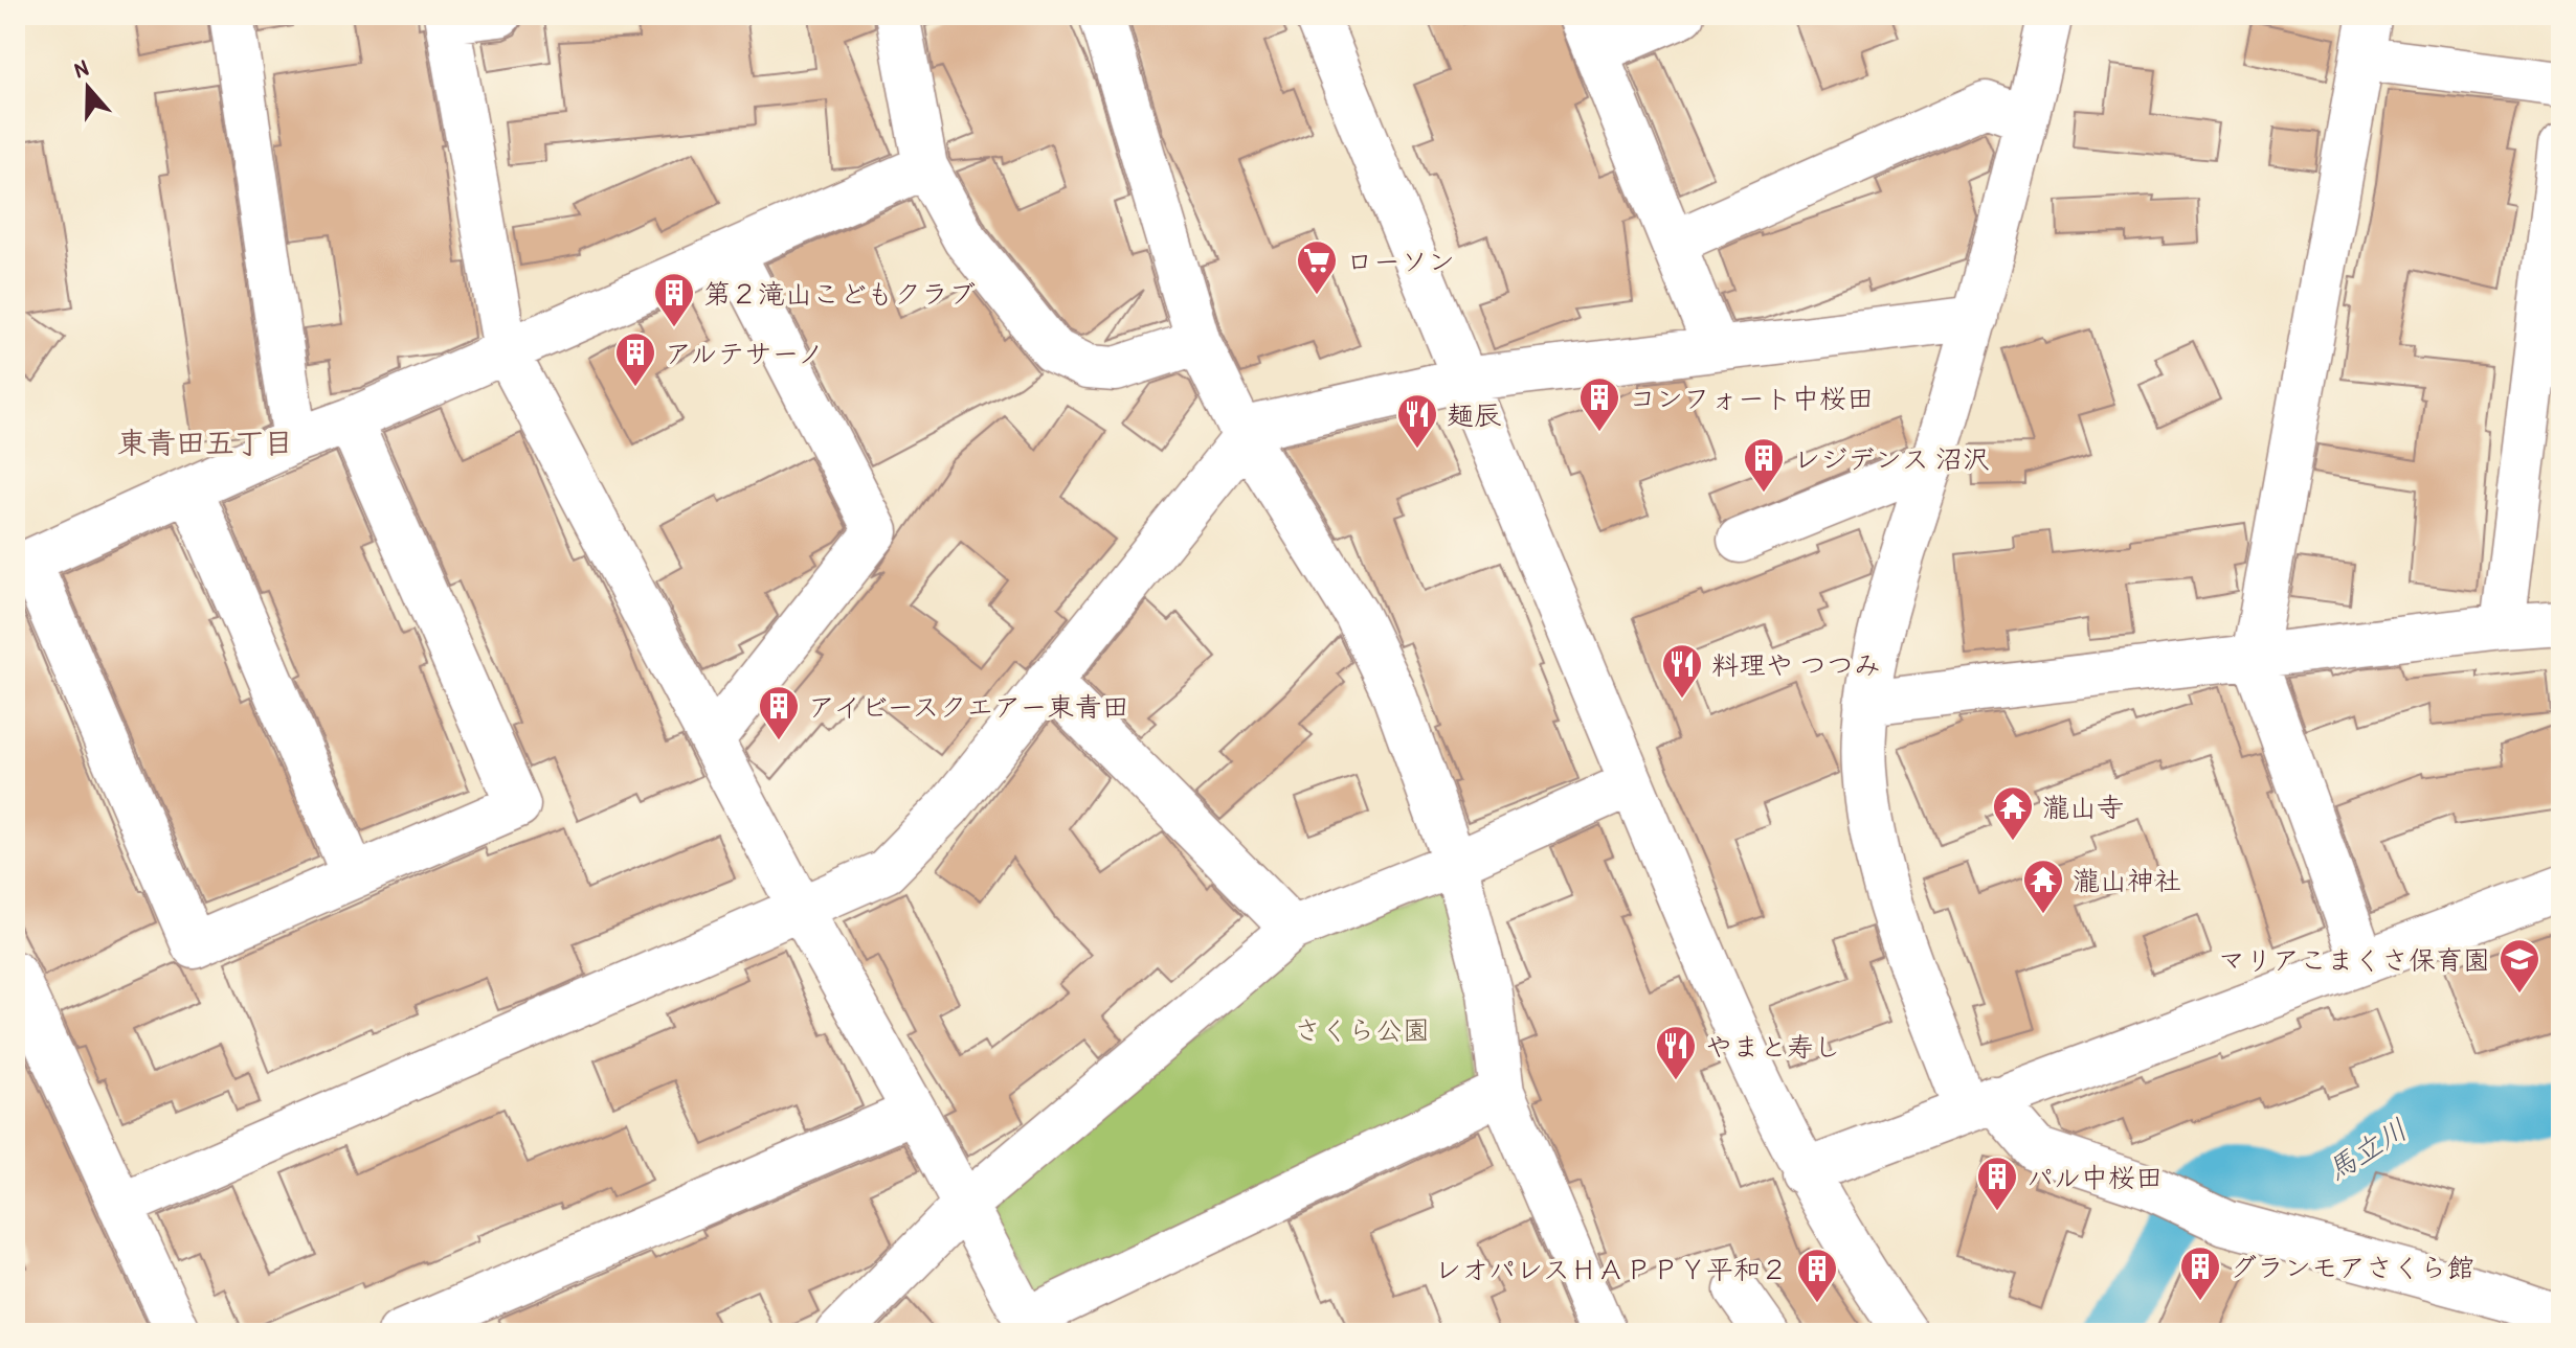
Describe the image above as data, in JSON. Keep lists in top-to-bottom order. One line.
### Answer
{"districts":["東青田五丁目"],"water":["馬立川"],"parks":["さくら公園"],"places":{"supermarket":["ローソン"],"building":["第２滝山こどもクラブ","アルテサーノ","コンフォート中桜田","レジデンス 沼沢","アイビースクエアー東青田","パル中桜田","グランモアさくら館","レオパレスＨＡＰＰＹ平和２"],"restaurant":["麺辰","料理や つつみ","やまと寿し"],"temple":["瀧山寺","瀧山神社"],"school or university":["マリアこまくさ保育園"]},"north":"top"}
